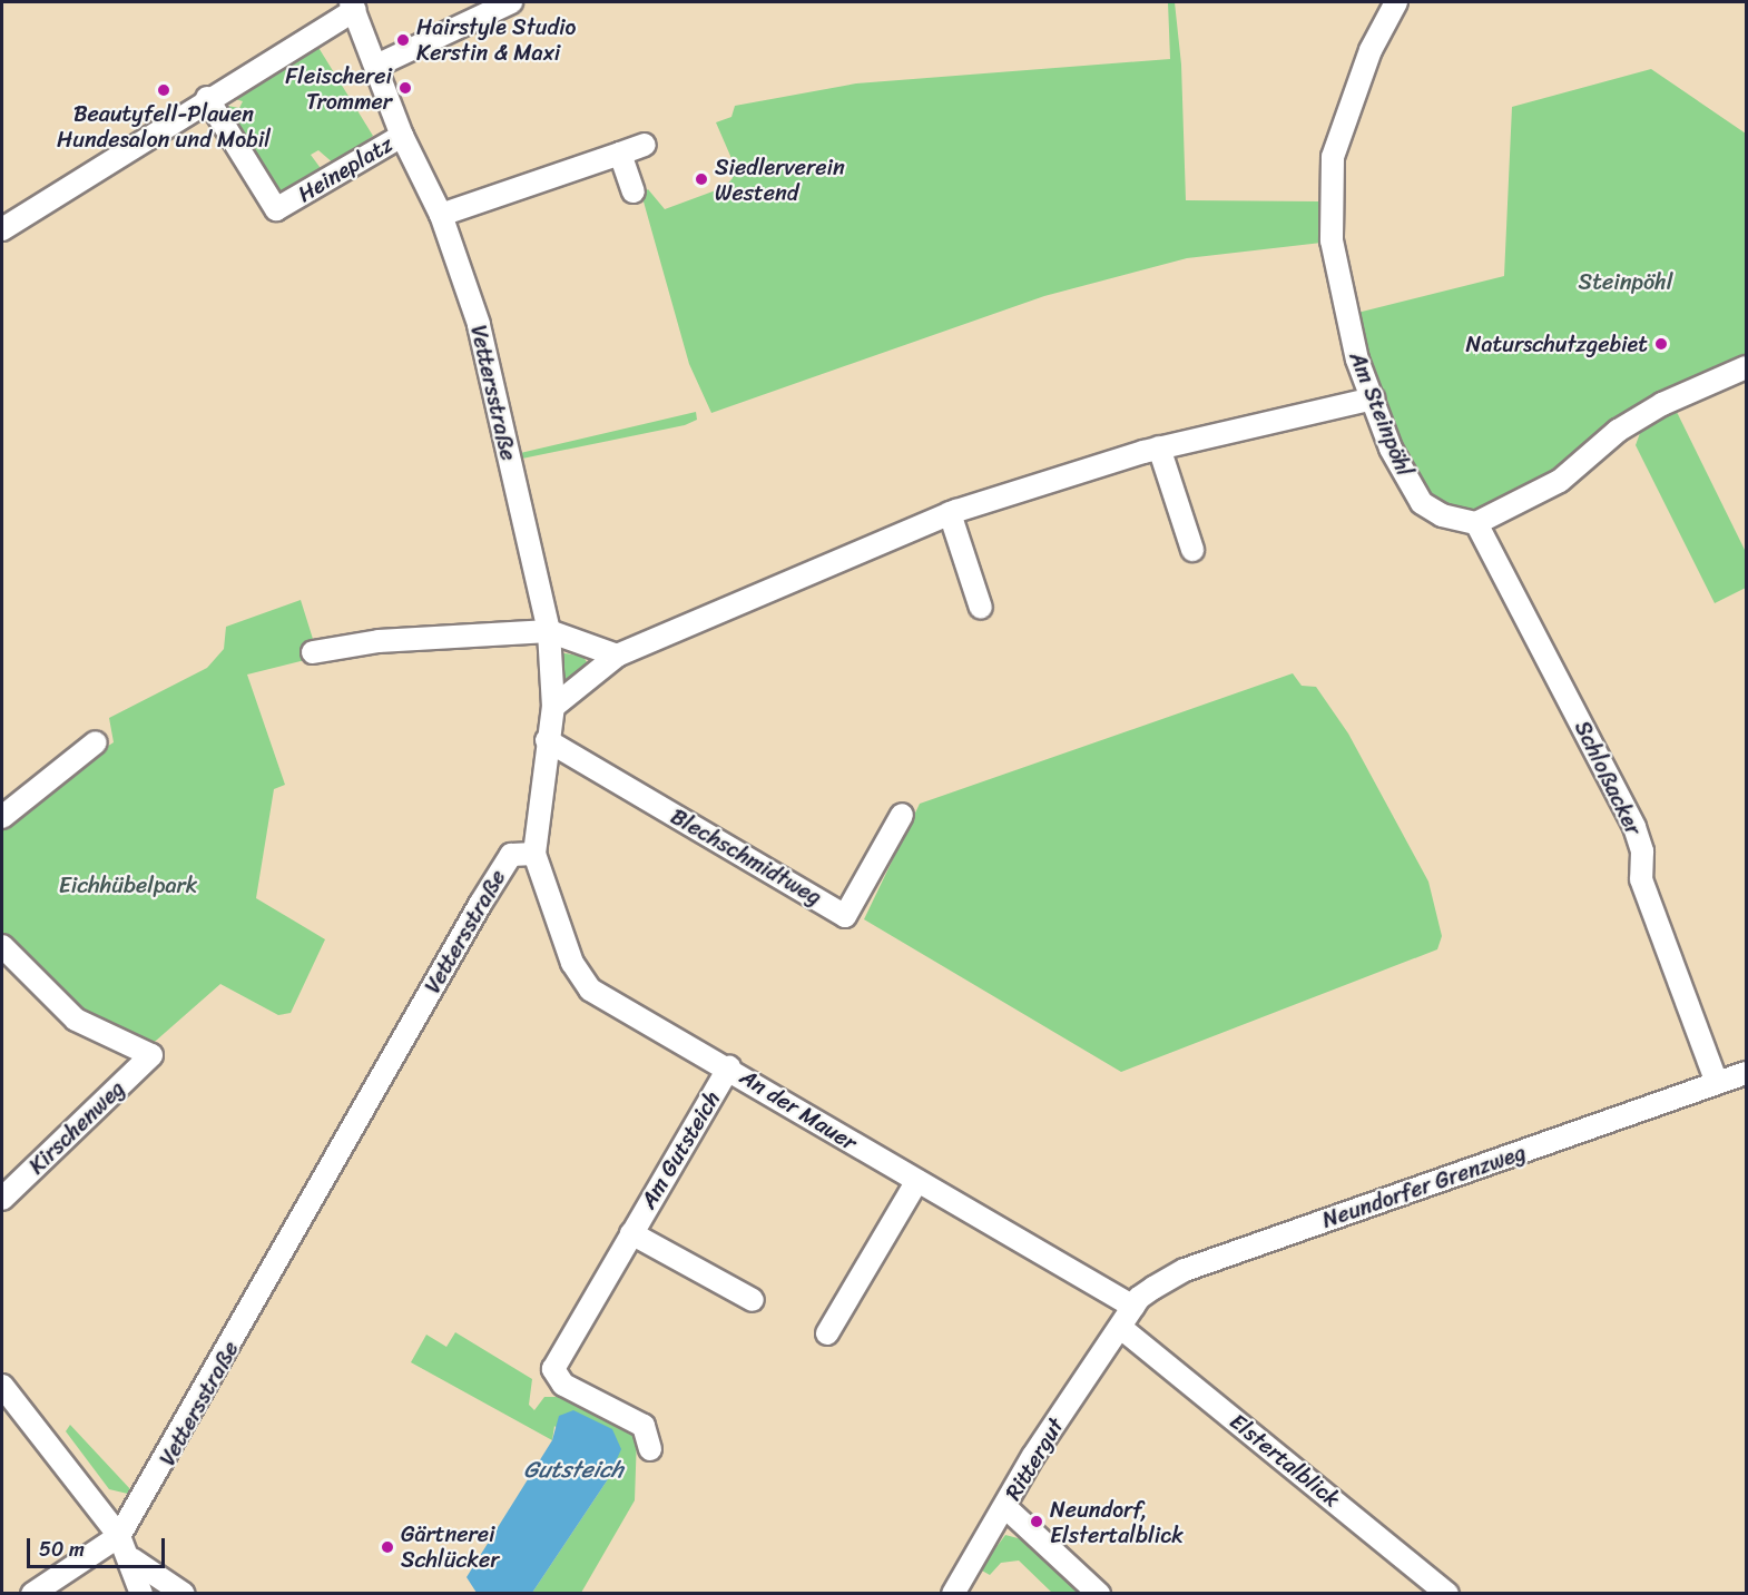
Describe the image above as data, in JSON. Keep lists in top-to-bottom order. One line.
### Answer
{"streets":{"street":["Heineplatz","Vettersstraße","Am Steinpöhl","Schloßacker","Blechschmidtweg","An der Mauer","Kirschenweg","Am Gutsteich","Neundorfer Grenzweg","Rittergut","Elstertalblick"]},"crossings":[["Heineplatz","Vettersstraße"],["Vettersstraße","Blechschmidtweg"],["Vettersstraße","An der Mauer"],["Am Steinpöhl","Schloßacker"],["Schloßacker","Neundorfer Grenzweg"],["An der Mauer","Am Gutsteich"],["An der Mauer","Neundorfer Grenzweg"],["Neundorfer Grenzweg","Rittergut"],["Neundorfer Grenzweg","Elstertalblick"],["Rittergut","Elstertalblick"]],"water":["Gutsteich"],"parks":["Steinpöhl","Eichhübelpark"],"places":["Hairstyle Studio Kerstin & Maxi","Fleischerei Trommer","Beautyfell-Plauen Hundesalon und Mobil","Siedlerverein Westend","Naturschutzgebiet","Neundorf, Elstertalblick","Gärtnerei Schlücker"],"scale_bar":"50 m"}
